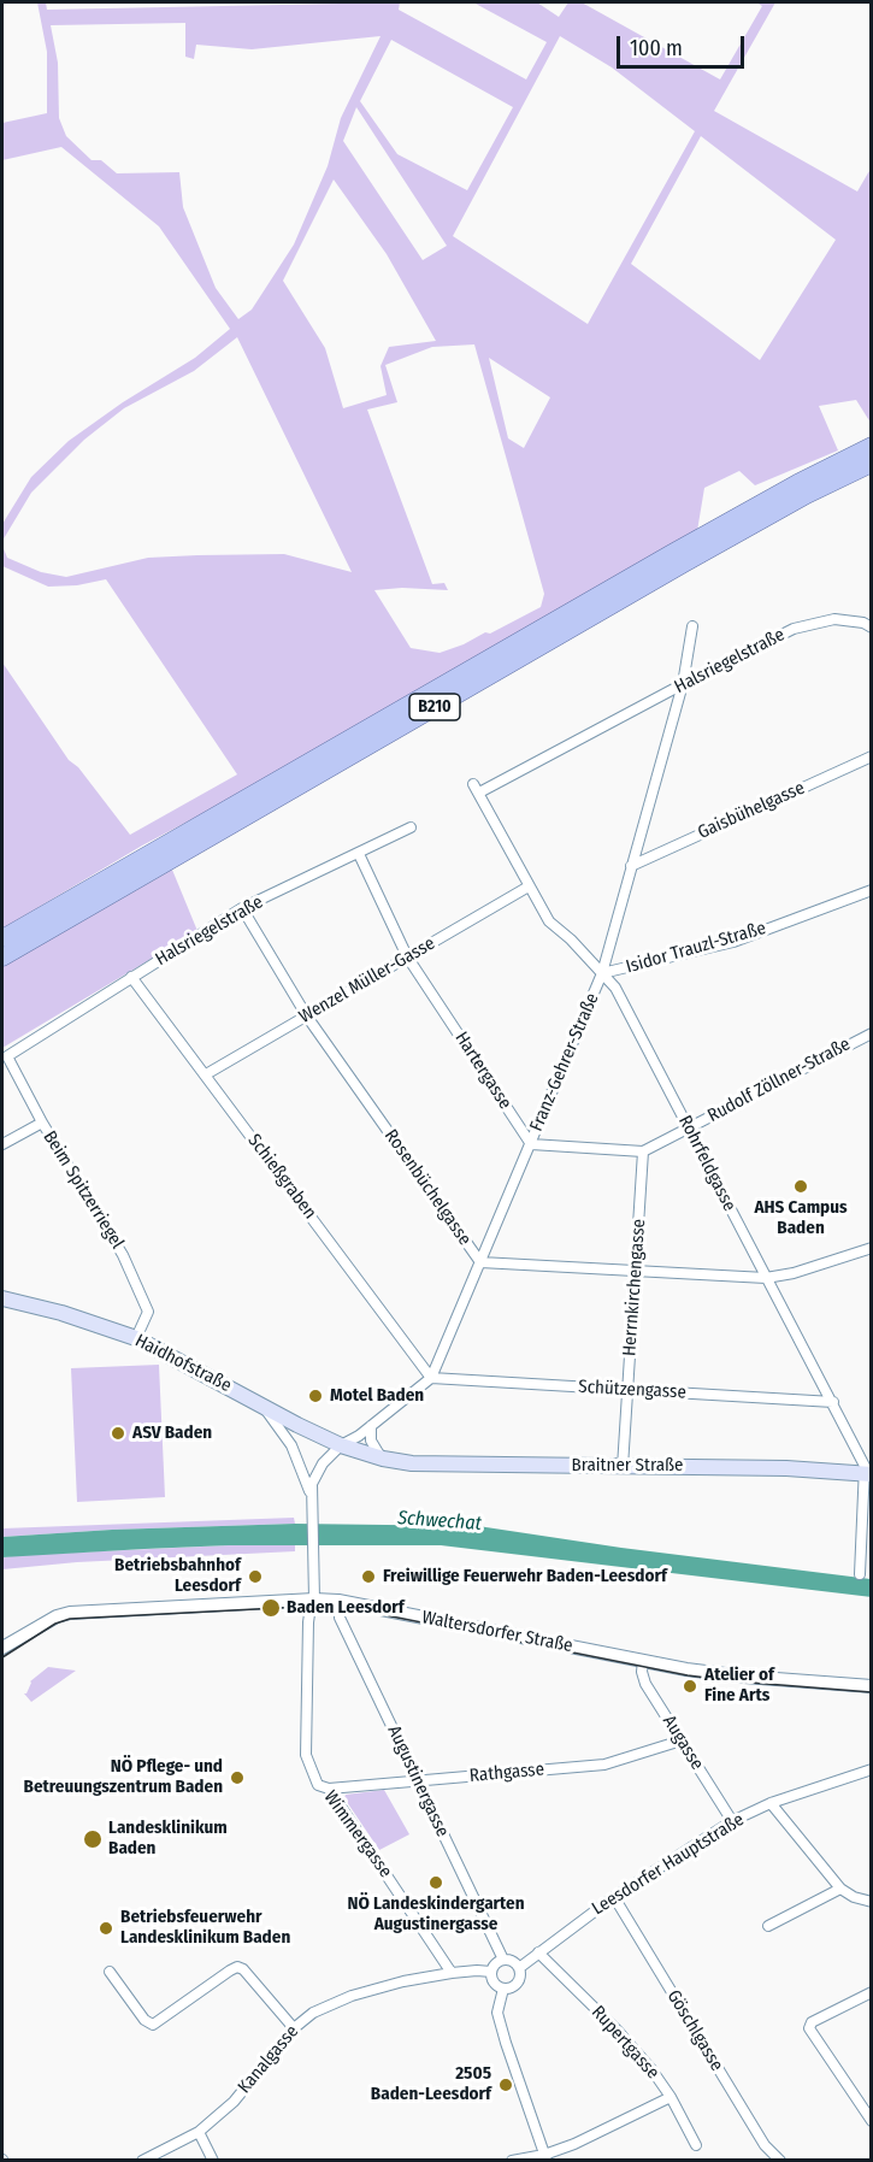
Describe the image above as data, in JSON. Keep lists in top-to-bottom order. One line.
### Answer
{"streets":{"main road":["B210","Haidhofstraße","Braitner Straße"],"street":["Halsriegelstraße","Gaisbühelgasse","Isidor Trauzl-Straße","Wenzel Müller-Gasse","Franz-Gehrer-Straße","Hartergasse","Rudolf Zöllner-Straße","Rohrfeldgasse","Schießgraben","Rosenbüchelgasse","Beim Spitzerriegel","Herrnkirchengasse","Schützengasse","Waltersdorfer Straße","Augasse","Rathgasse","Augustinergasse","Wimmergasse","Leesdorfer Hauptstraße","Göschlgasse","Rupertgasse","Kanalgasse"]},"crossings":[["Halsriegelstraße","Franz-Gehrer-Straße"],["Halsriegelstraße","Hartergasse"],["Halsriegelstraße","Rohrfeldgasse"],["Halsriegelstraße","Schießgraben"],["Halsriegelstraße","Rosenbüchelgasse"],["Halsriegelstraße","Beim Spitzerriegel"],["Gaisbühelgasse","Franz-Gehrer-Straße"],["Isidor Trauzl-Straße","Franz-Gehrer-Straße"],["Isidor Trauzl-Straße","Rohrfeldgasse"],["Wenzel Müller-Gasse","Hartergasse"],["Wenzel Müller-Gasse","Rohrfeldgasse"],["Wenzel Müller-Gasse","Schießgraben"],["Wenzel Müller-Gasse","Rosenbüchelgasse"],["Franz-Gehrer-Straße","Hartergasse"],["Franz-Gehrer-Straße","Rohrfeldgasse"],["Franz-Gehrer-Straße","Schießgraben"],["Franz-Gehrer-Straße","Rosenbüchelgasse"],["Franz-Gehrer-Straße","Haidhofstraße"],["Franz-Gehrer-Straße","Schützengasse"],["Franz-Gehrer-Straße","Braitner Straße"],["Franz-Gehrer-Straße","Wimmergasse"],["Rudolf Zöllner-Straße","Rohrfeldgasse"],["Rohrfeldgasse","Rosenbüchelgasse"],["Rohrfeldgasse","Schützengasse"],["Rohrfeldgasse","Braitner Straße"],["Schießgraben","Schützengasse"],["Rosenbüchelgasse","Herrnkirchengasse"],["Beim Spitzerriegel","Haidhofstraße"],["Herrnkirchengasse","Schützengasse"],["Herrnkirchengasse","Braitner Straße"],["Haidhofstraße","Braitner Straße"],["Haidhofstraße","Wimmergasse"],["Waltersdorfer Straße","Augasse"],["Waltersdorfer Straße","Augustinergasse"],["Waltersdorfer Straße","Wimmergasse"],["Augasse","Rathgasse"],["Augasse","Leesdorfer Hauptstraße"],["Rathgasse","Augustinergasse"],["Rathgasse","Wimmergasse"],["Augustinergasse","Leesdorfer Hauptstraße"],["Augustinergasse","Kanalgasse"],["Wimmergasse","Kanalgasse"],["Leesdorfer Hauptstraße","Göschlgasse"],["Leesdorfer Hauptstraße","Rupertgasse"],["Leesdorfer Hauptstraße","Kanalgasse"]],"water":["Schwechat"],"places":["AHS Campus Baden","Motel Baden","ASV Baden","Betriebsbahnhof Leesdorf","Freiwillige Feuerwehr Baden-Leesdorf","Baden Leesdorf","Atelier of Fine Arts","NÖ Pflege- und Betreuungszentrum Baden","Landesklinikum Baden","NÖ Landeskindergarten Augustinergasse","Betriebsfeuerwehr Landesklinikum Baden","2505 Baden-Leesdorf"],"scale_bar":"100 m"}
